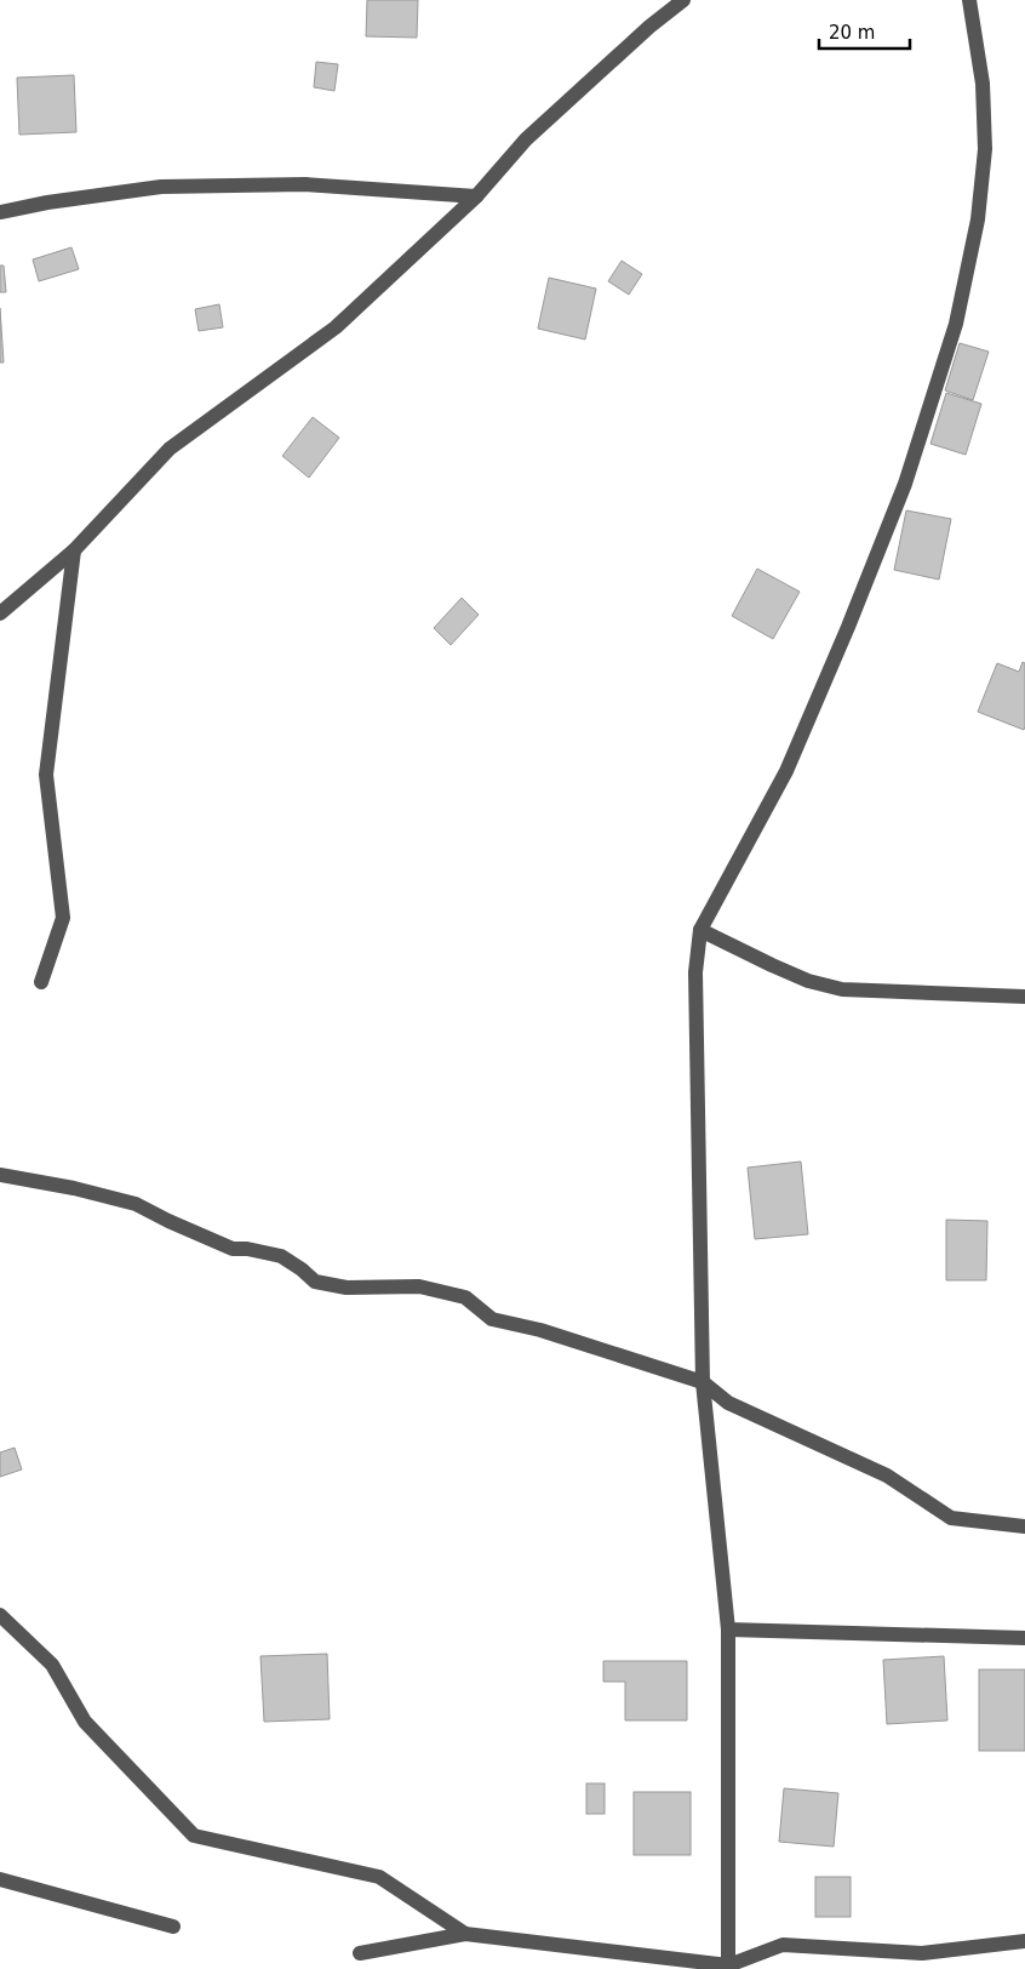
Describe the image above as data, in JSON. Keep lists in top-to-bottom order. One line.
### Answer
{"scale_bar":"20 m"}
